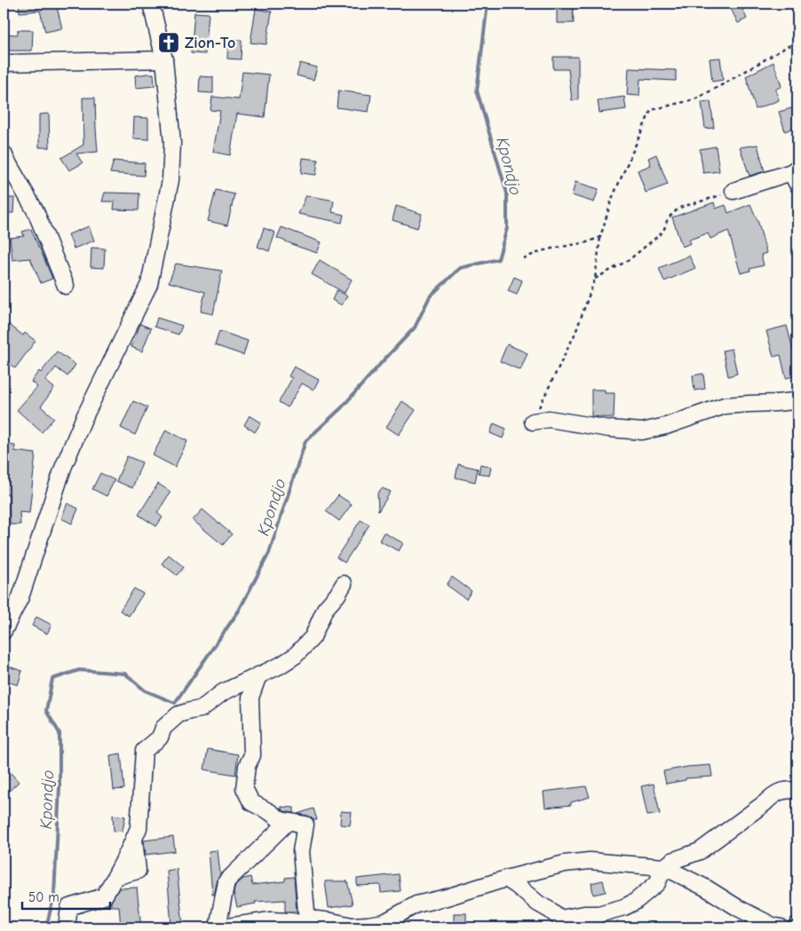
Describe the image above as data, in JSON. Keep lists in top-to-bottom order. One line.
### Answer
{"water":["Kpondjo"],"places":{"church":["Zion-To"]},"scale_bar":"50 m"}
